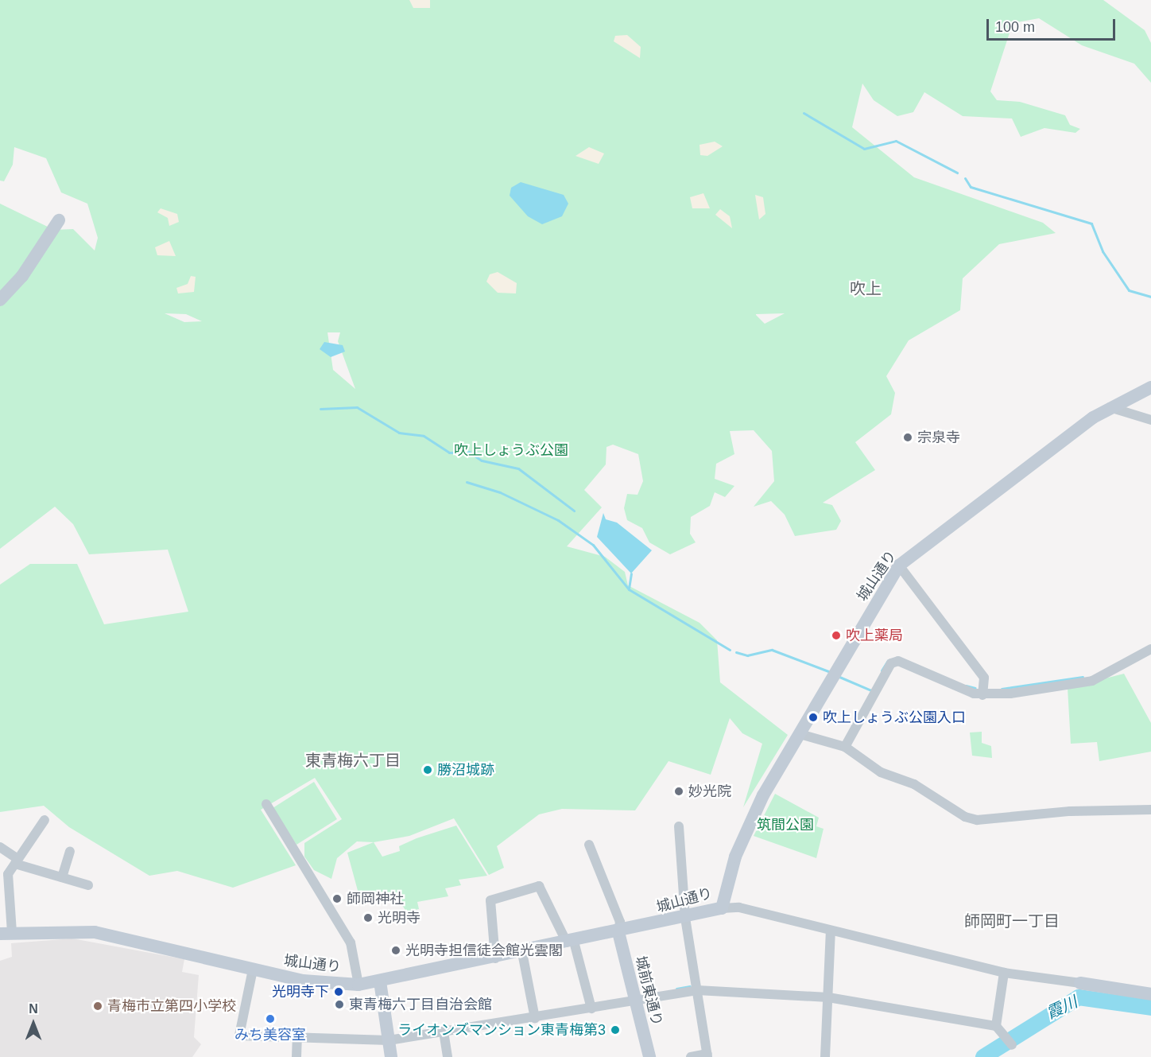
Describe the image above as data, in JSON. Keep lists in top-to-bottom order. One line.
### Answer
{"streets":{"street":["城山通り","城前東通り"]},"crossings":[["城山通り","城前東通り"]],"districts":["吹上","東青梅六丁目","師岡町一丁目"],"water":["霞川"],"parks":["吹上しょうぶ公園","筑間公園"],"places":["宗泉寺","吹上薬局","吹上しょうぶ公園入口","勝沼城跡","妙光院","師岡神社","光明寺","光明寺担信徒会館光雲閣","光明寺下","東青梅六丁目自治会館","青梅市立第四小学校","みち美容室","ライオンズマンション東青梅第3"],"scale_bar":"100 m","north":"top"}
